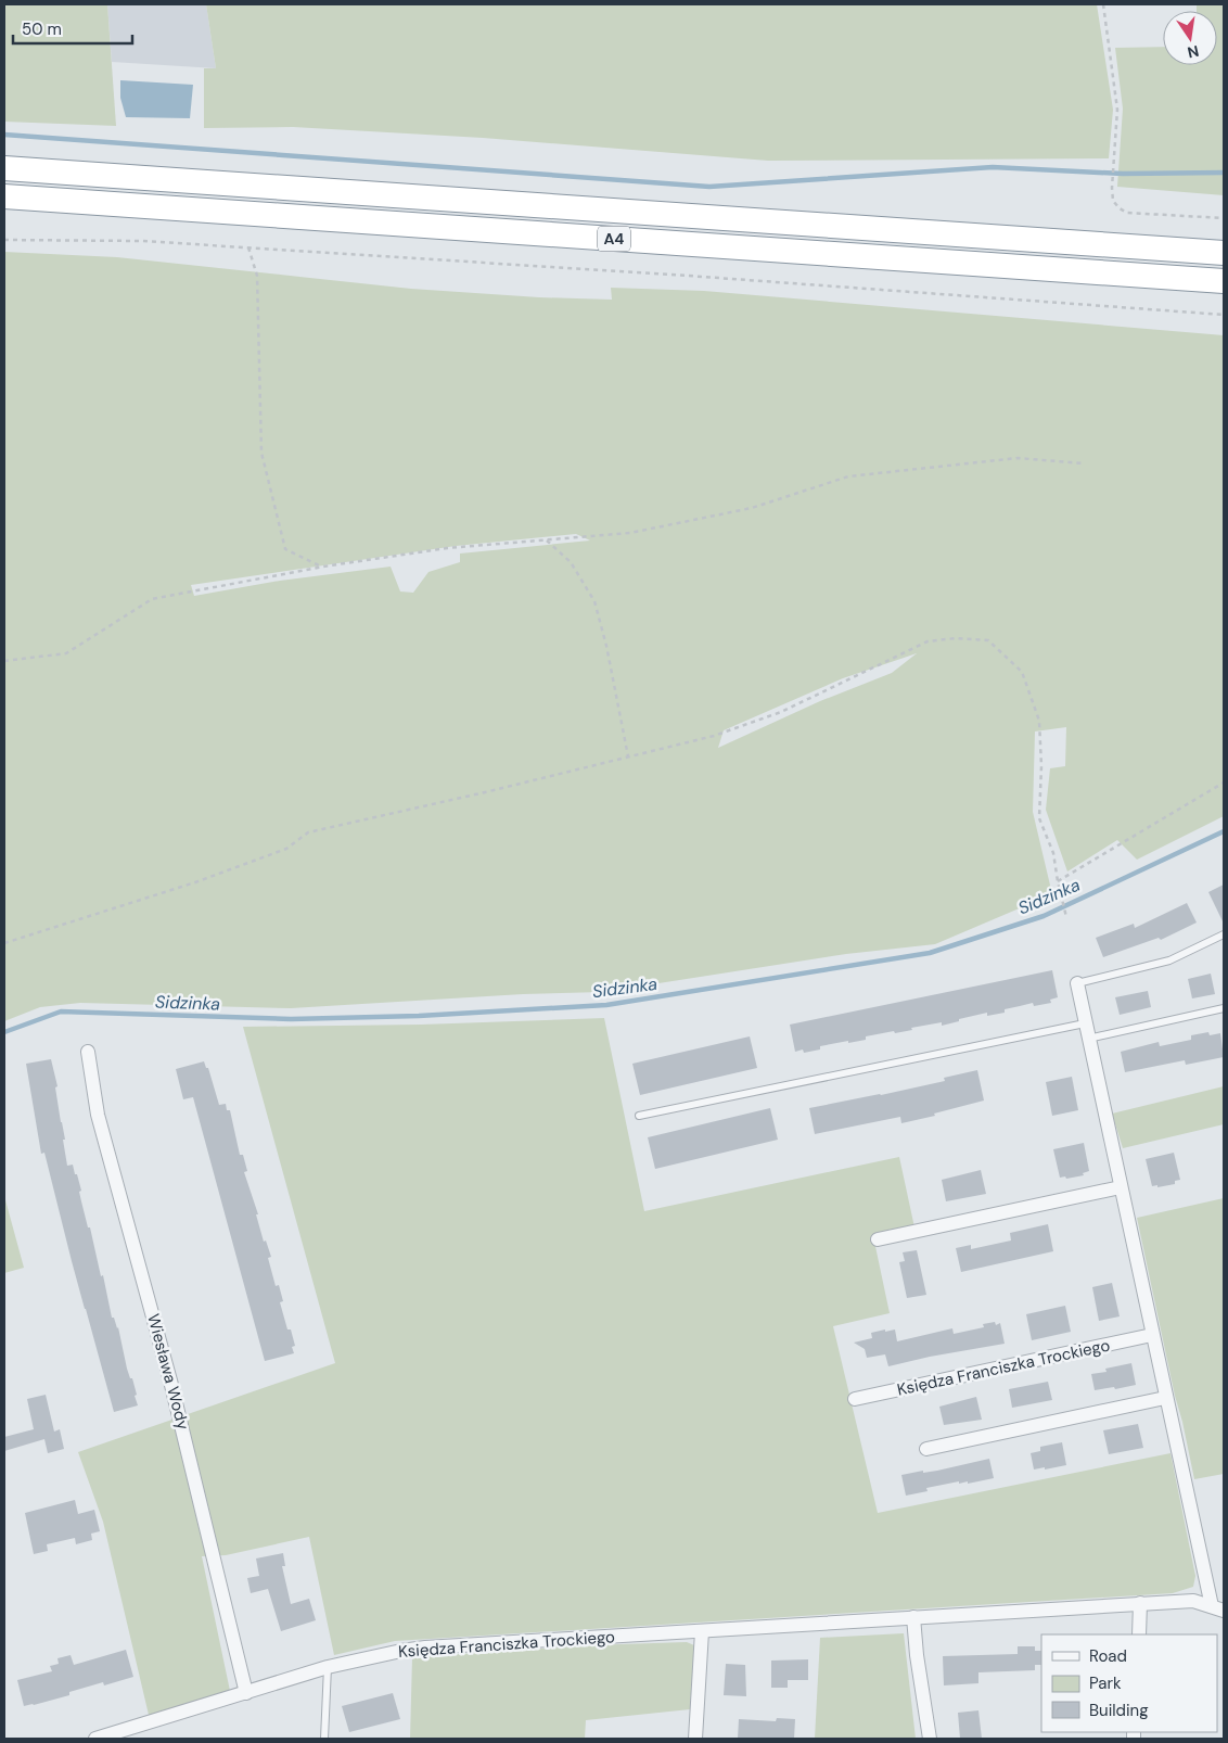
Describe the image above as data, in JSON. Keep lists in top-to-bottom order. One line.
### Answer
{"streets":{"highway":["A4"],"street":["Księdza Franciszka Trockiego","Wiesława Wody"]},"crossings":[["Księdza Franciszka Trockiego","Wiesława Wody"]],"water":["Sidzinka"],"legend":["Road","Park","Building"],"scale_bar":"50 m","north":"bottom"}
